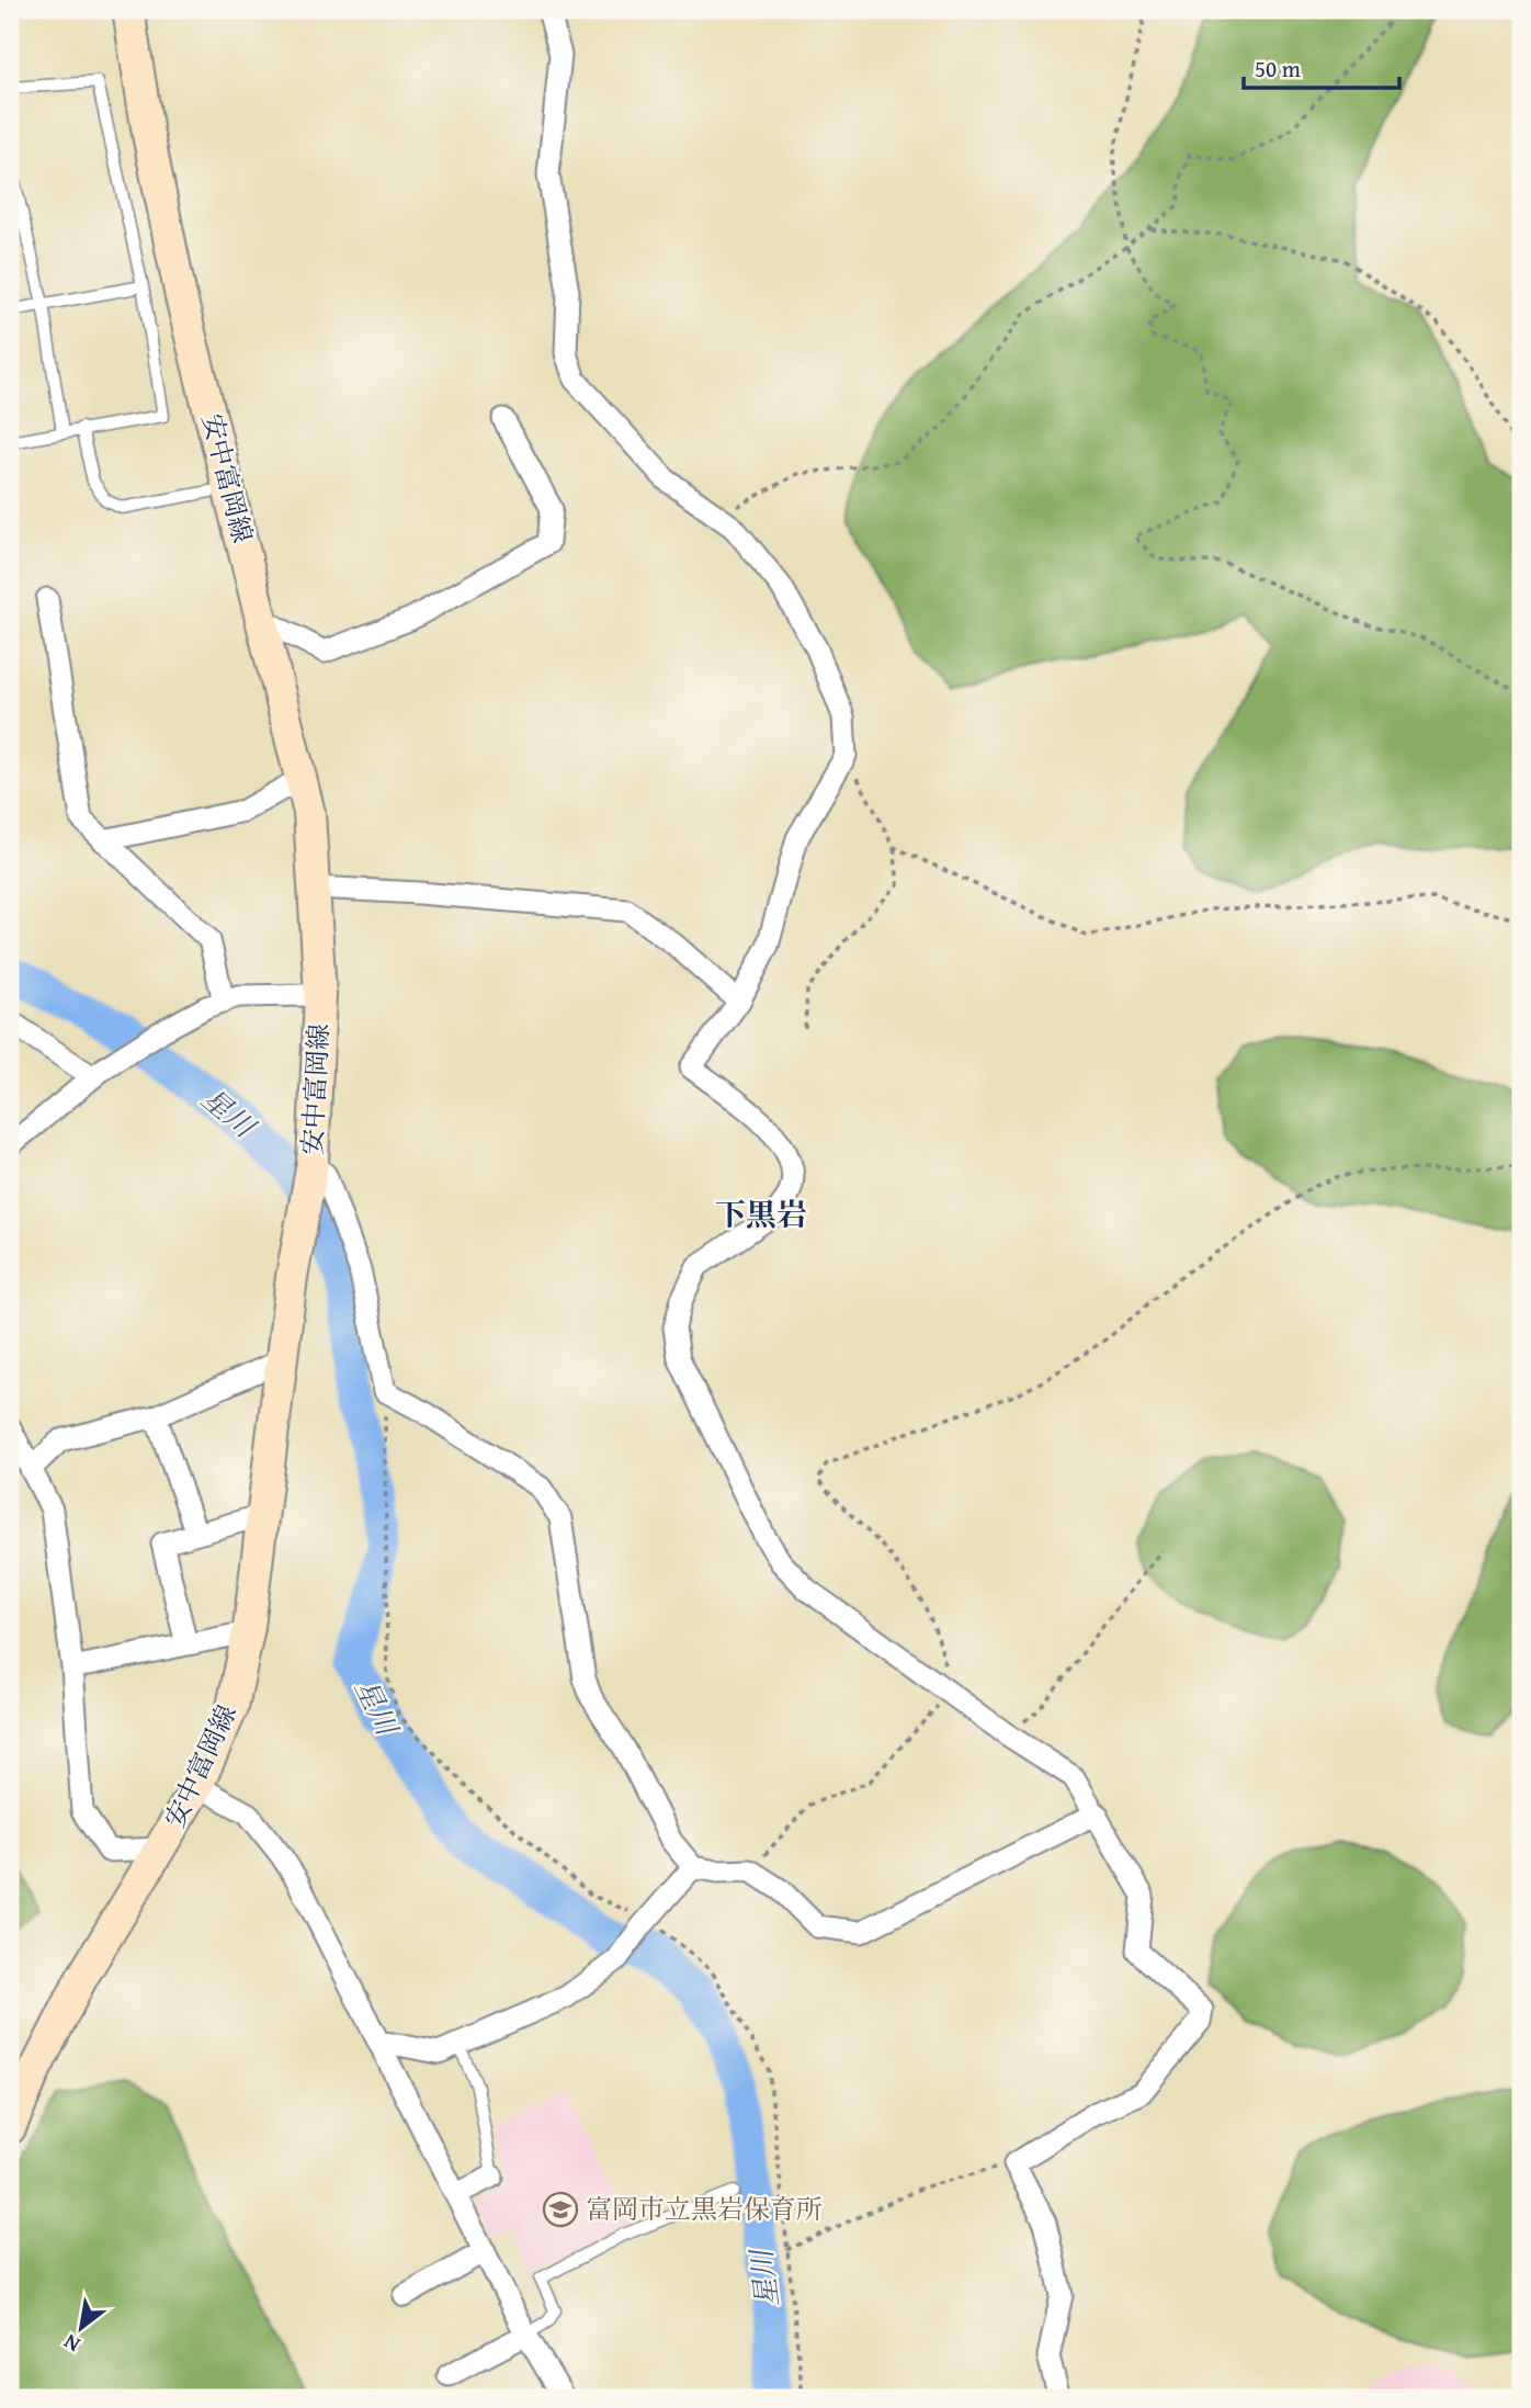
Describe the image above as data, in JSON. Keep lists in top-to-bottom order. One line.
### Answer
{"streets":{"main road":["安中富岡線"]},"districts":["下黒岩"],"water":["星川"],"places":{"school or university":["富岡市立黒岩保育所"]},"scale_bar":"50 m","north":"bottom left"}
